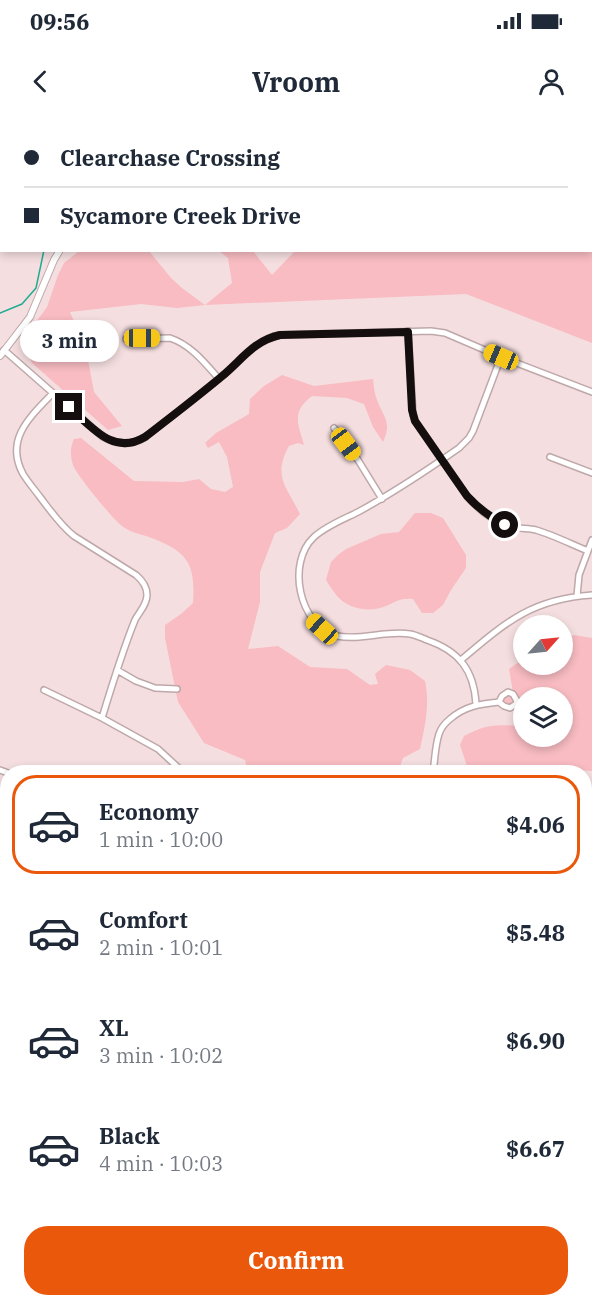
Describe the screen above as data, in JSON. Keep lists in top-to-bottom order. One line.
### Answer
{"north":"top right","page":{"status":"09:56","header":"Vroom","banner":["Clearchase Crossing","Sycamore Creek Drive"],"bubble":"3 min","list":[{"name":"Economy","note":"1 min · 10:00","value":"$4.06"},{"name":"Comfort","note":"2 min · 10:01","value":"$5.48"},{"name":"XL","note":"3 min · 10:02","value":"$6.90"},{"name":"Black","note":"4 min · 10:03","value":"$6.67"}],"buttons":"Confirm"}}
